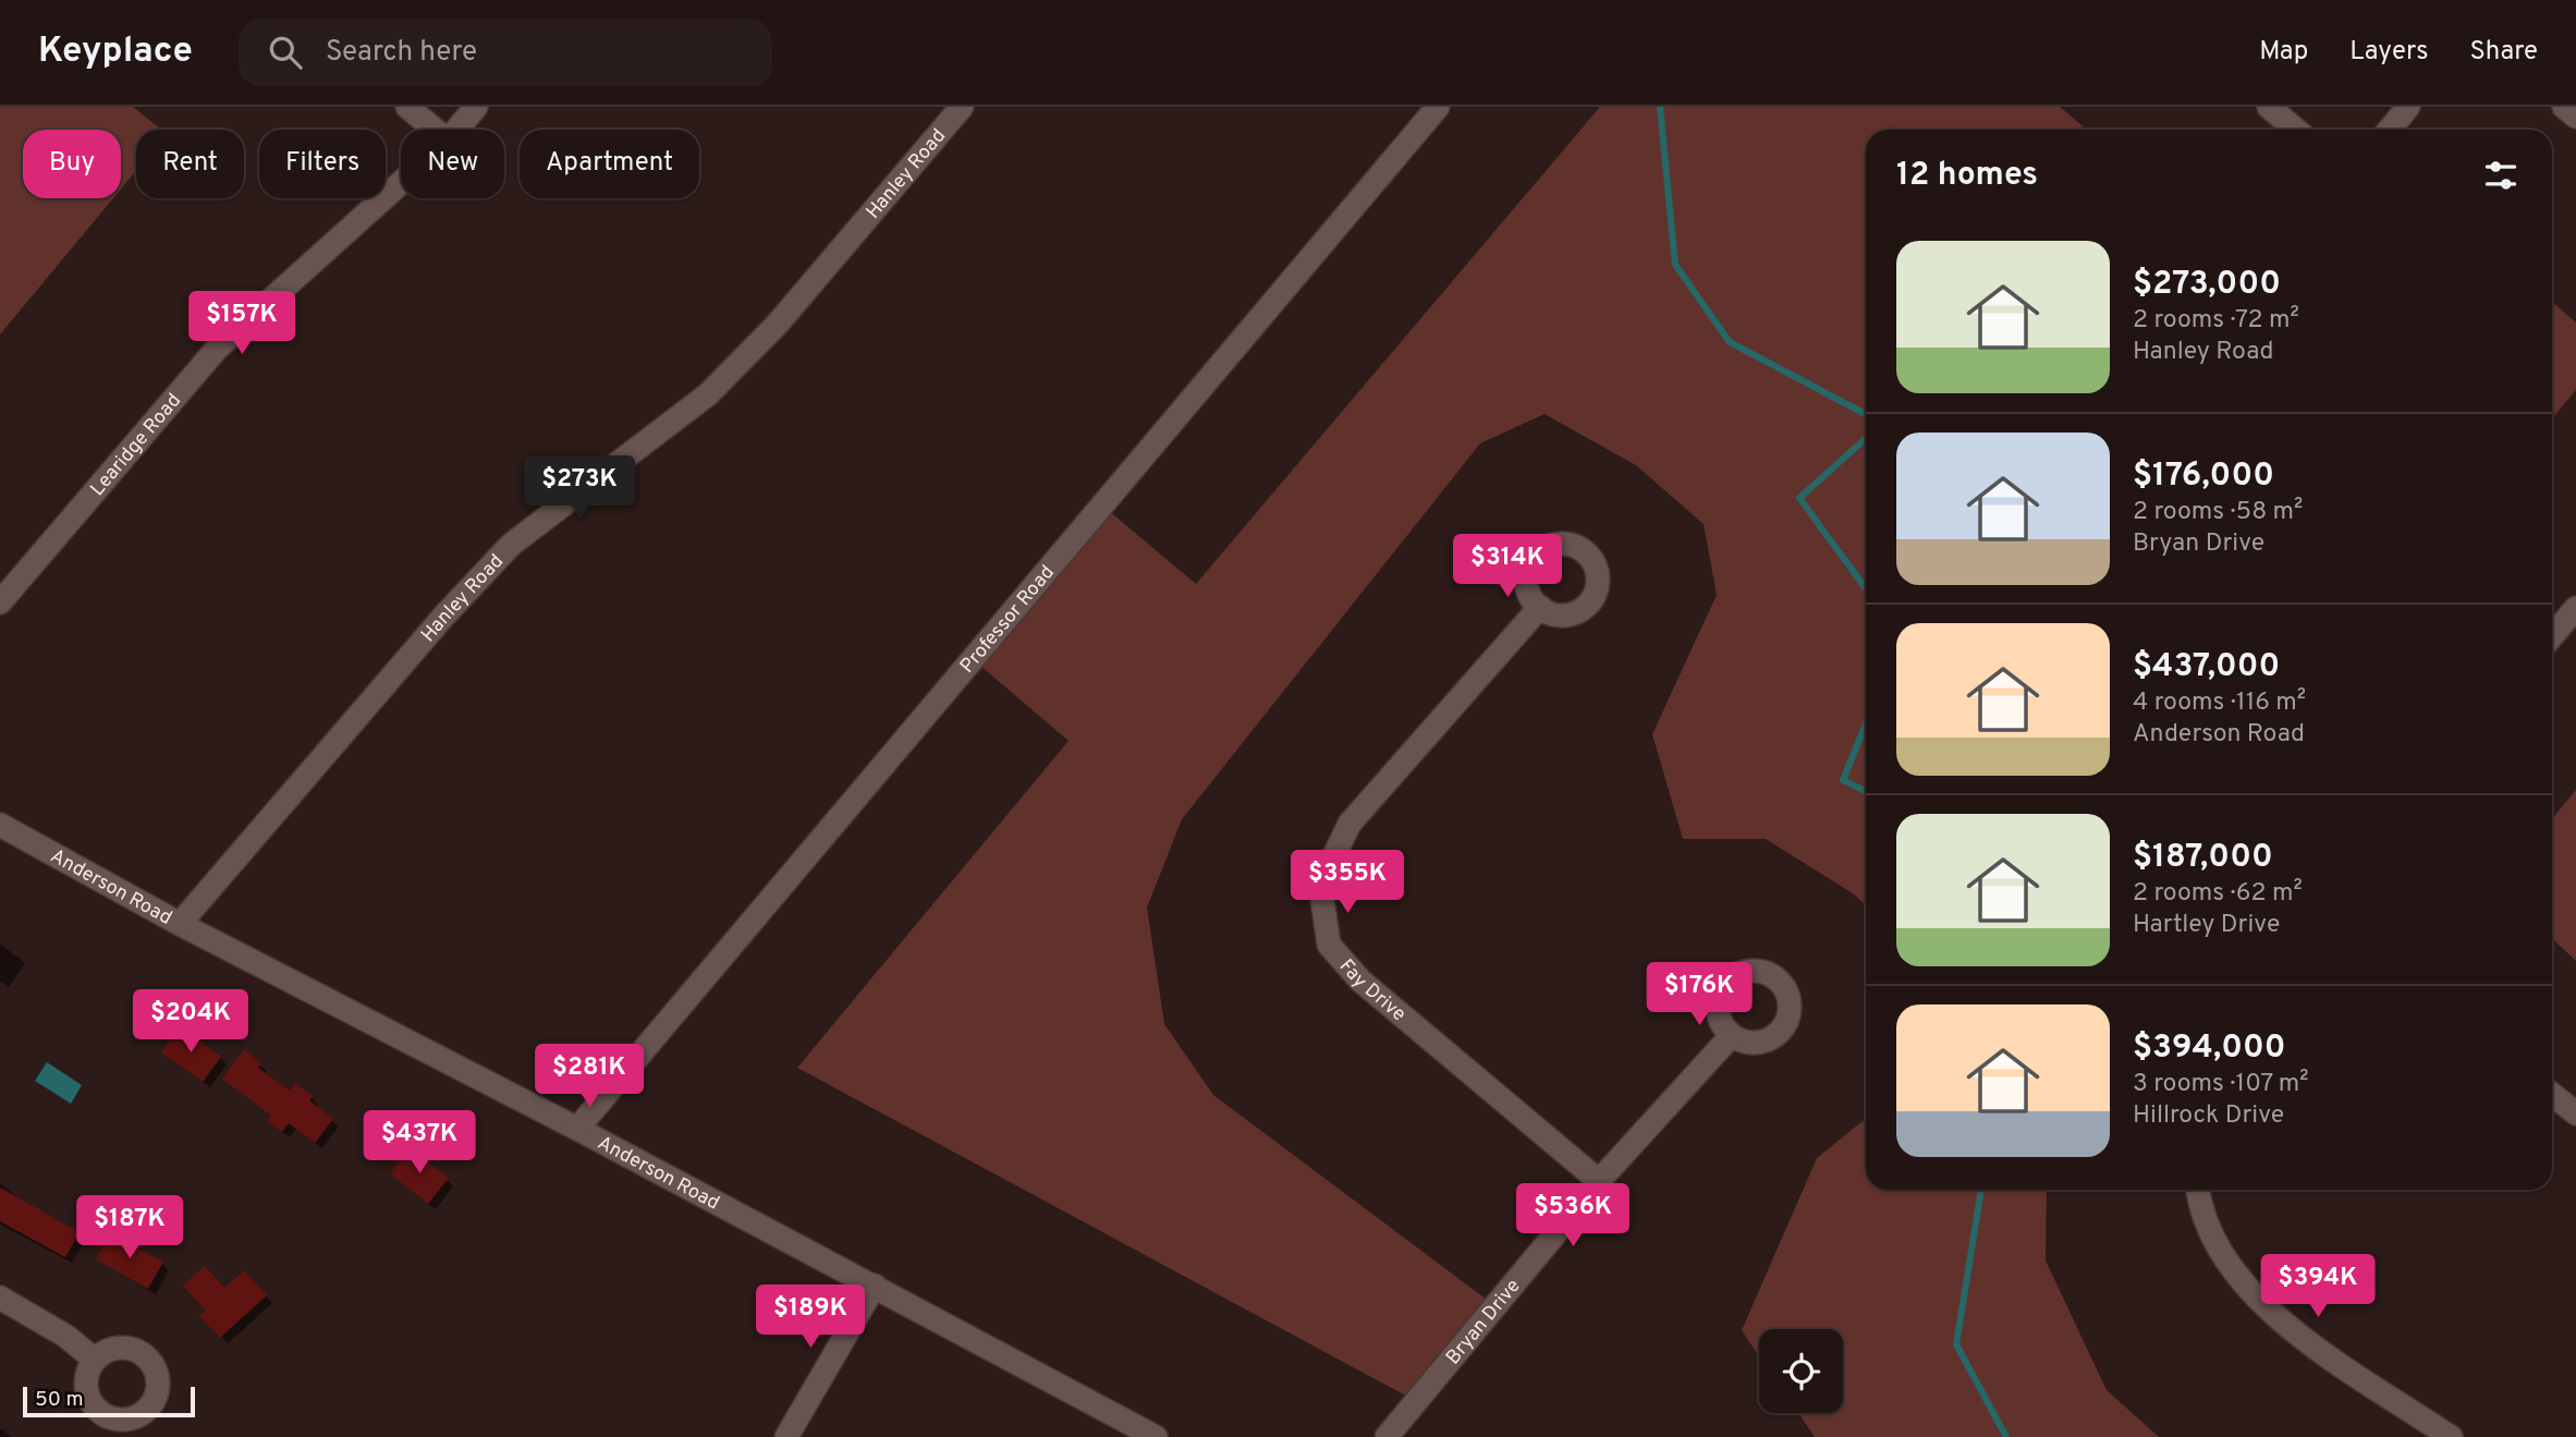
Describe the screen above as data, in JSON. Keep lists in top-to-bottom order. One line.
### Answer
{"streets":{"street":["Hanley Road","Learidge Road","Professor Road","Anderson Road","Fay Drive","Bryan Drive"]},"crossings":[["Hanley Road","Anderson Road"],["Professor Road","Anderson Road"],["Fay Drive","Bryan Drive"]],"scale_bar":"50 m","page":{"header":"Keyplace","search":"Search here","nav":["Map","Layers","Share"],"chip":["Buy","Rent","Filters","New","Apartment"],"heading":"12 homes","list":[{"name":"$273,000","note":"2 rooms · 72 m² · Hanley Road"},{"name":"$176,000","note":"2 rooms · 58 m² · Bryan Drive"},{"name":"$437,000","note":"4 rooms · 116 m² · Anderson Road"},{"name":"$187,000","note":"2 rooms · 62 m² · Hartley Drive"},{"name":"$394,000","note":"3 rooms · 107 m² · Hillrock Drive"}],"price":["$157K","$273K","$314K","$355K","$176K","$204K","$281K","$437K","$536K","$187K","$394K","$189K"],"scale":"50 m"}}
